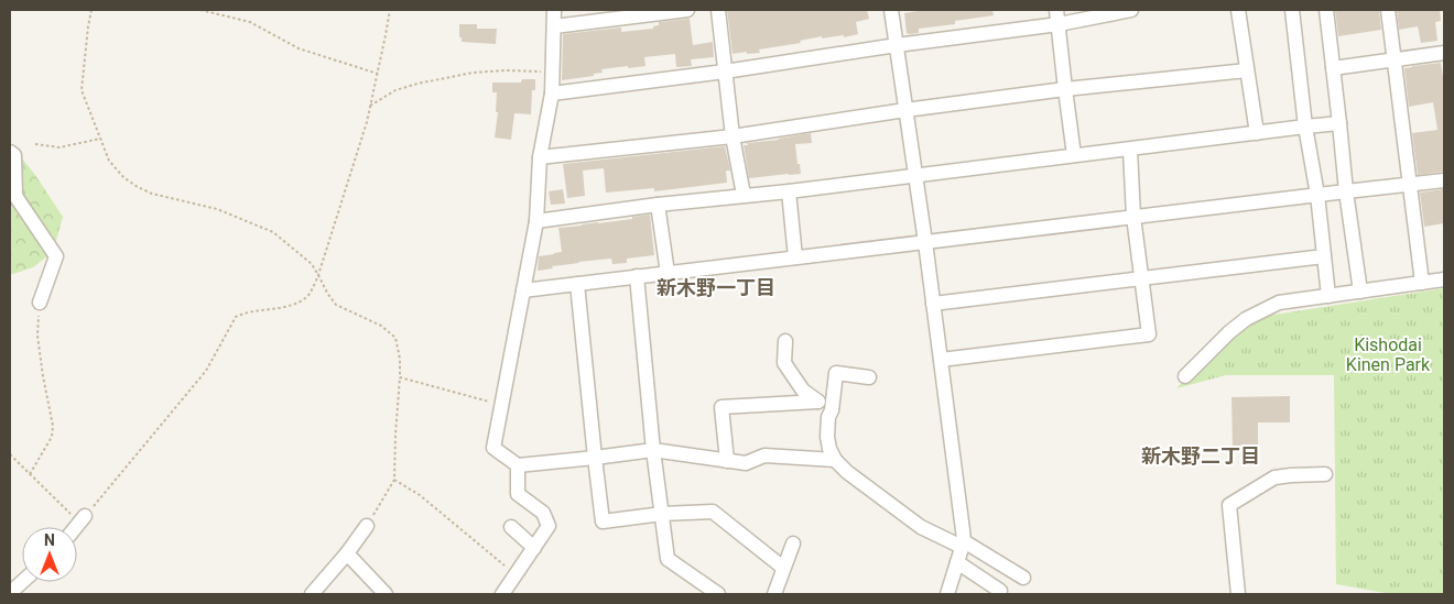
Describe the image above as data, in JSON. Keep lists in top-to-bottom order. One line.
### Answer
{"districts":["新木野一丁目","新木野二丁目"],"parks":["Kishodai Kinen Park"],"north":"top"}
